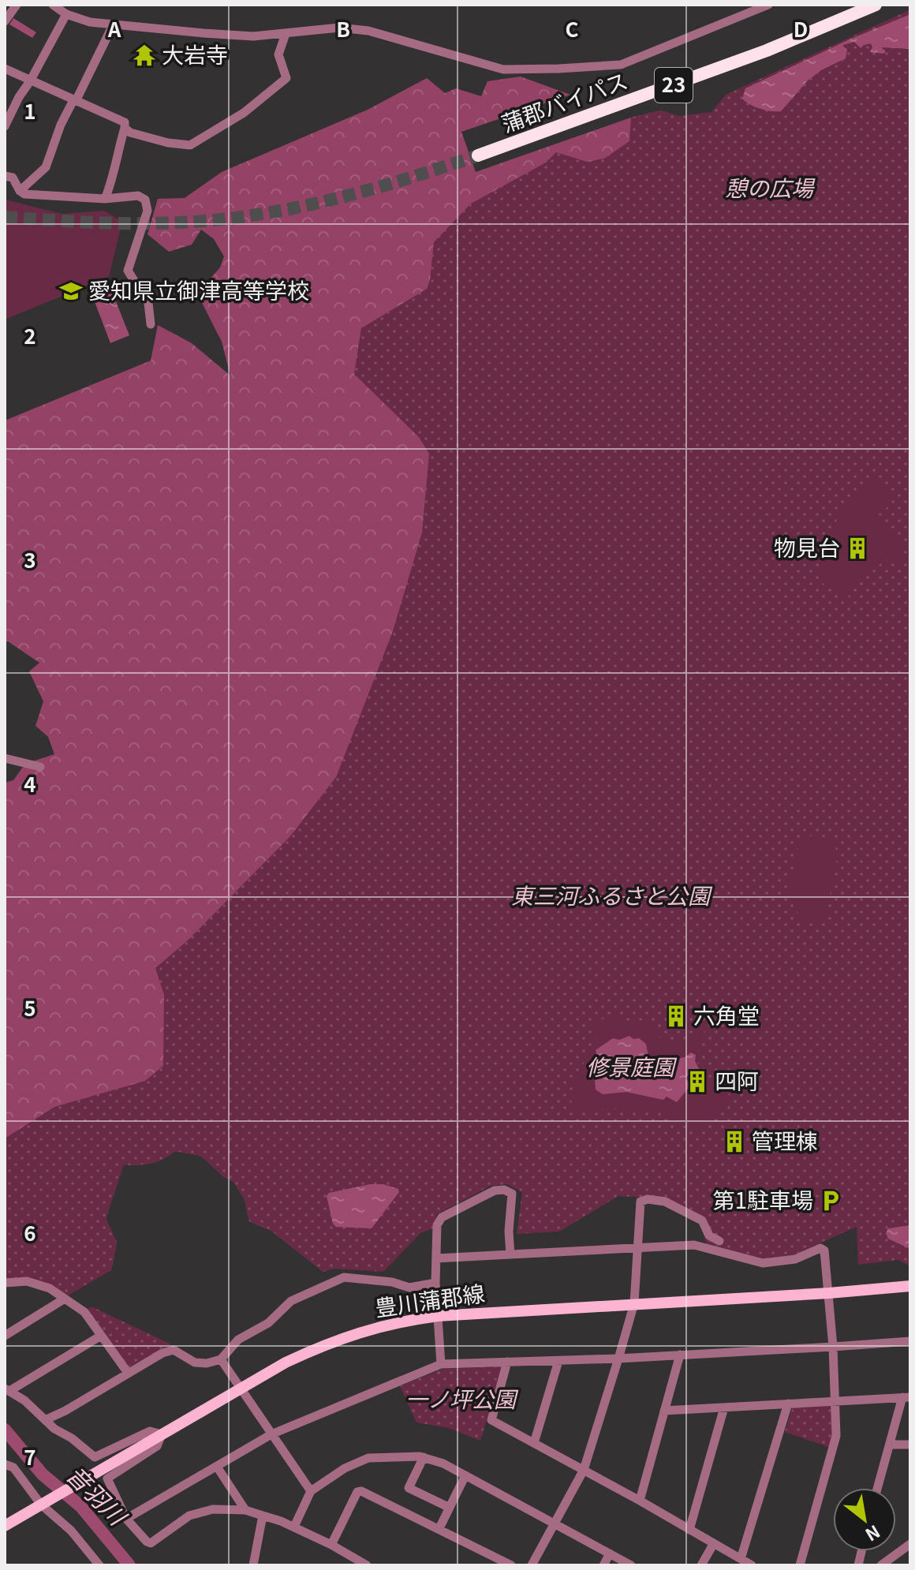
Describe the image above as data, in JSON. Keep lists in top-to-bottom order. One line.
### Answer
{"streets":{"highway":["23","蒲郡バイパス"],"main road":["豊川蒲郡線"]},"water":["音羽川"],"parks":["憩の広場","東三河ふるさと公園","修景庭園","一ノ坪公園"],"places":{"temple":["大岩寺"],"school or university":["愛知県立御津高等学校"],"building":["物見台","六角堂","四阿","管理棟"],"parking":["第1駐車場"]},"north":"bottom right","grid":{"columns":["A","B","C","D"],"rows":["1","2","3","4","5","6","7"]}}
